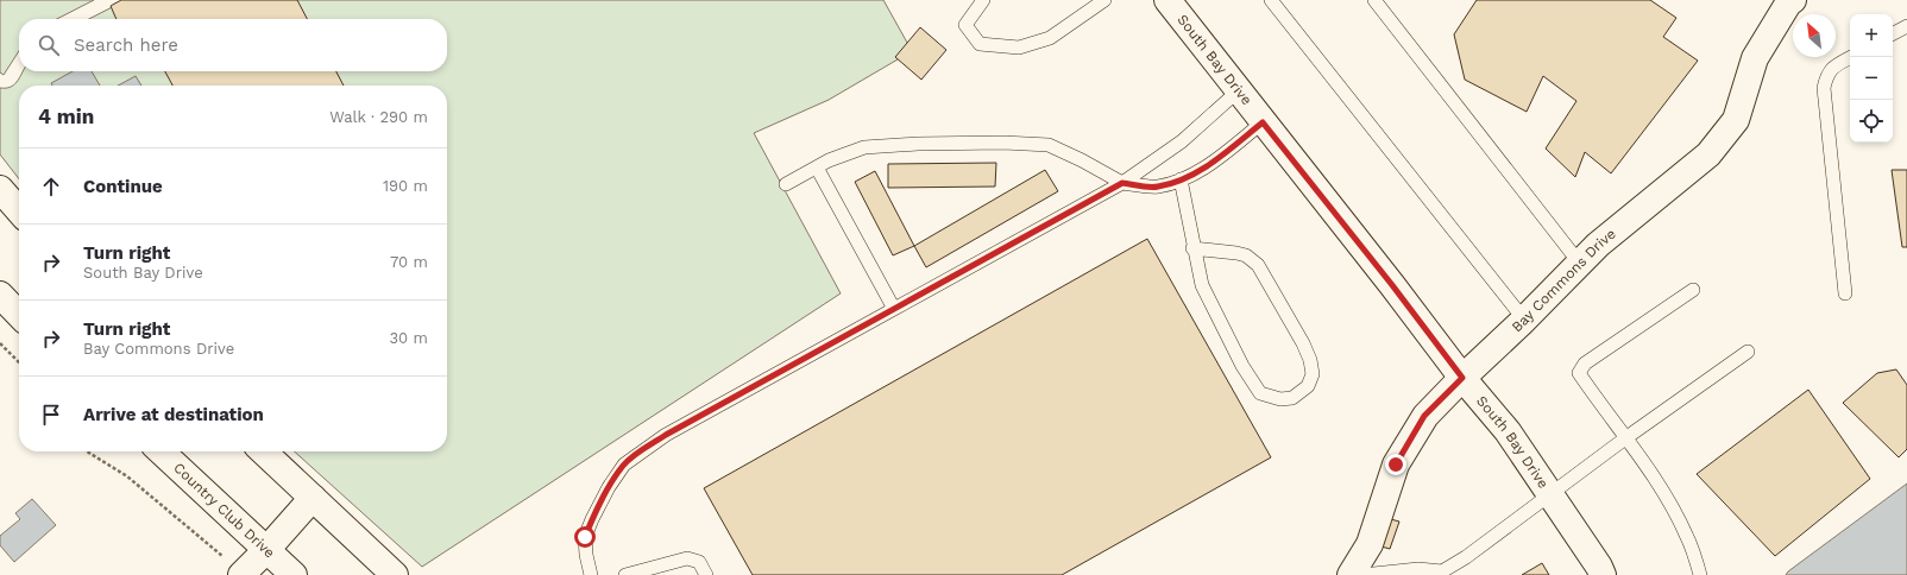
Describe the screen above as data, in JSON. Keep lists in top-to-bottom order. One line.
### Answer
{"streets":{"street":["South Bay Drive","Bay Commons Drive","Country Club Drive"]},"crossings":[["South Bay Drive","Bay Commons Drive"]],"north":"top left","page":{"map_buttons":["+","−"],"search":"Search here","heading":["4 min","Walk · 290 m"],"list":[["Continue","190 m"],["Turn right","South Bay Drive","70 m"],["Turn right","Bay Commons Drive","30 m"],"Arrive at destination"]}}
